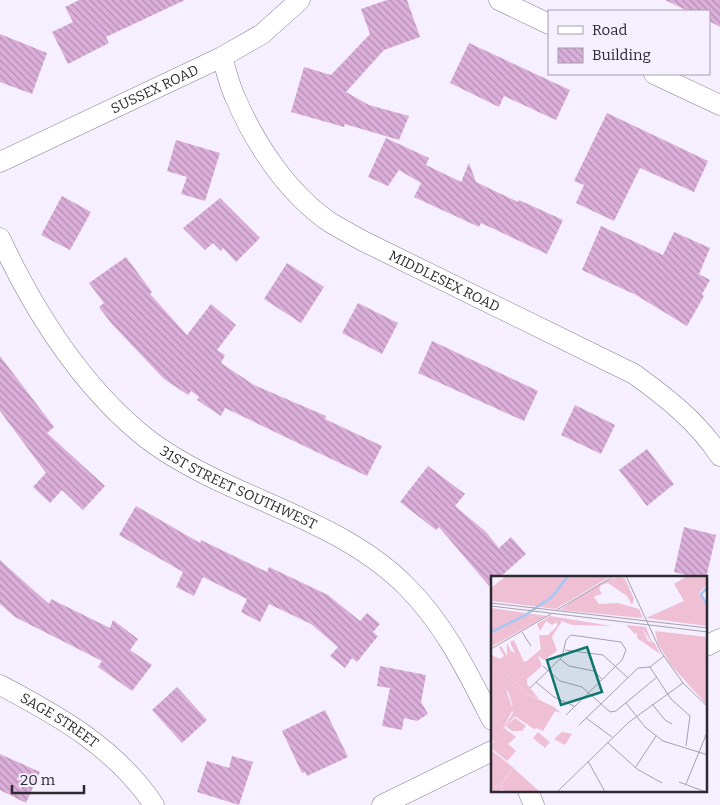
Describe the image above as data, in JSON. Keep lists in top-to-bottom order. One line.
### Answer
{"streets":{"street":["SUSSEX ROAD","MIDDLESEX ROAD","31ST STREET SOUTHWEST","SAGE STREET"]},"crossings":[["SUSSEX ROAD","MIDDLESEX ROAD"]],"legend":["Road","Building"],"scale_bar":"20 m"}
